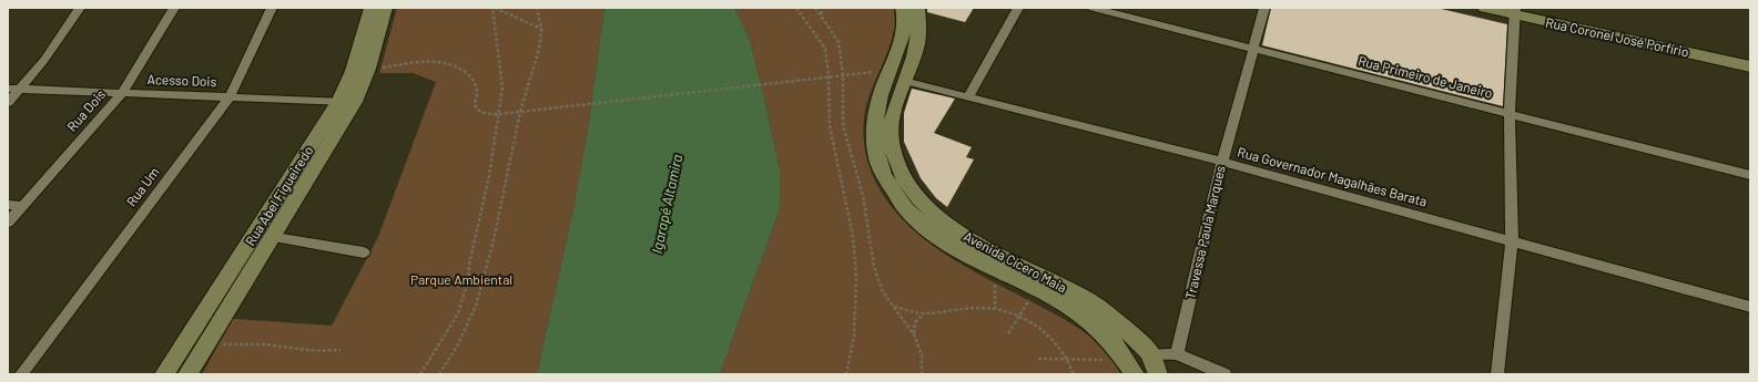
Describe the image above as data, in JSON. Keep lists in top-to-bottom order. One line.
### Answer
{"streets":{"street":["Rua Coronel José Porfírio","Rua Primeiro de Janeiro","Acesso Dois","Rua Dois","Rua Governador Magalhães Barata","Rua Um","Rua Abel Figueiredo","Travessa Paula Marques","Avenida Cícero Maia"]},"crossings":[["Rua Primeiro de Janeiro","Travessa Paula Marques"],["Acesso Dois","Rua Dois"],["Acesso Dois","Rua Um"],["Acesso Dois","Rua Abel Figueiredo"],["Rua Governador Magalhães Barata","Travessa Paula Marques"],["Rua Governador Magalhães Barata","Avenida Cícero Maia"]],"water":["Igarapé Altamira"],"parks":["Parque Ambiental"]}
